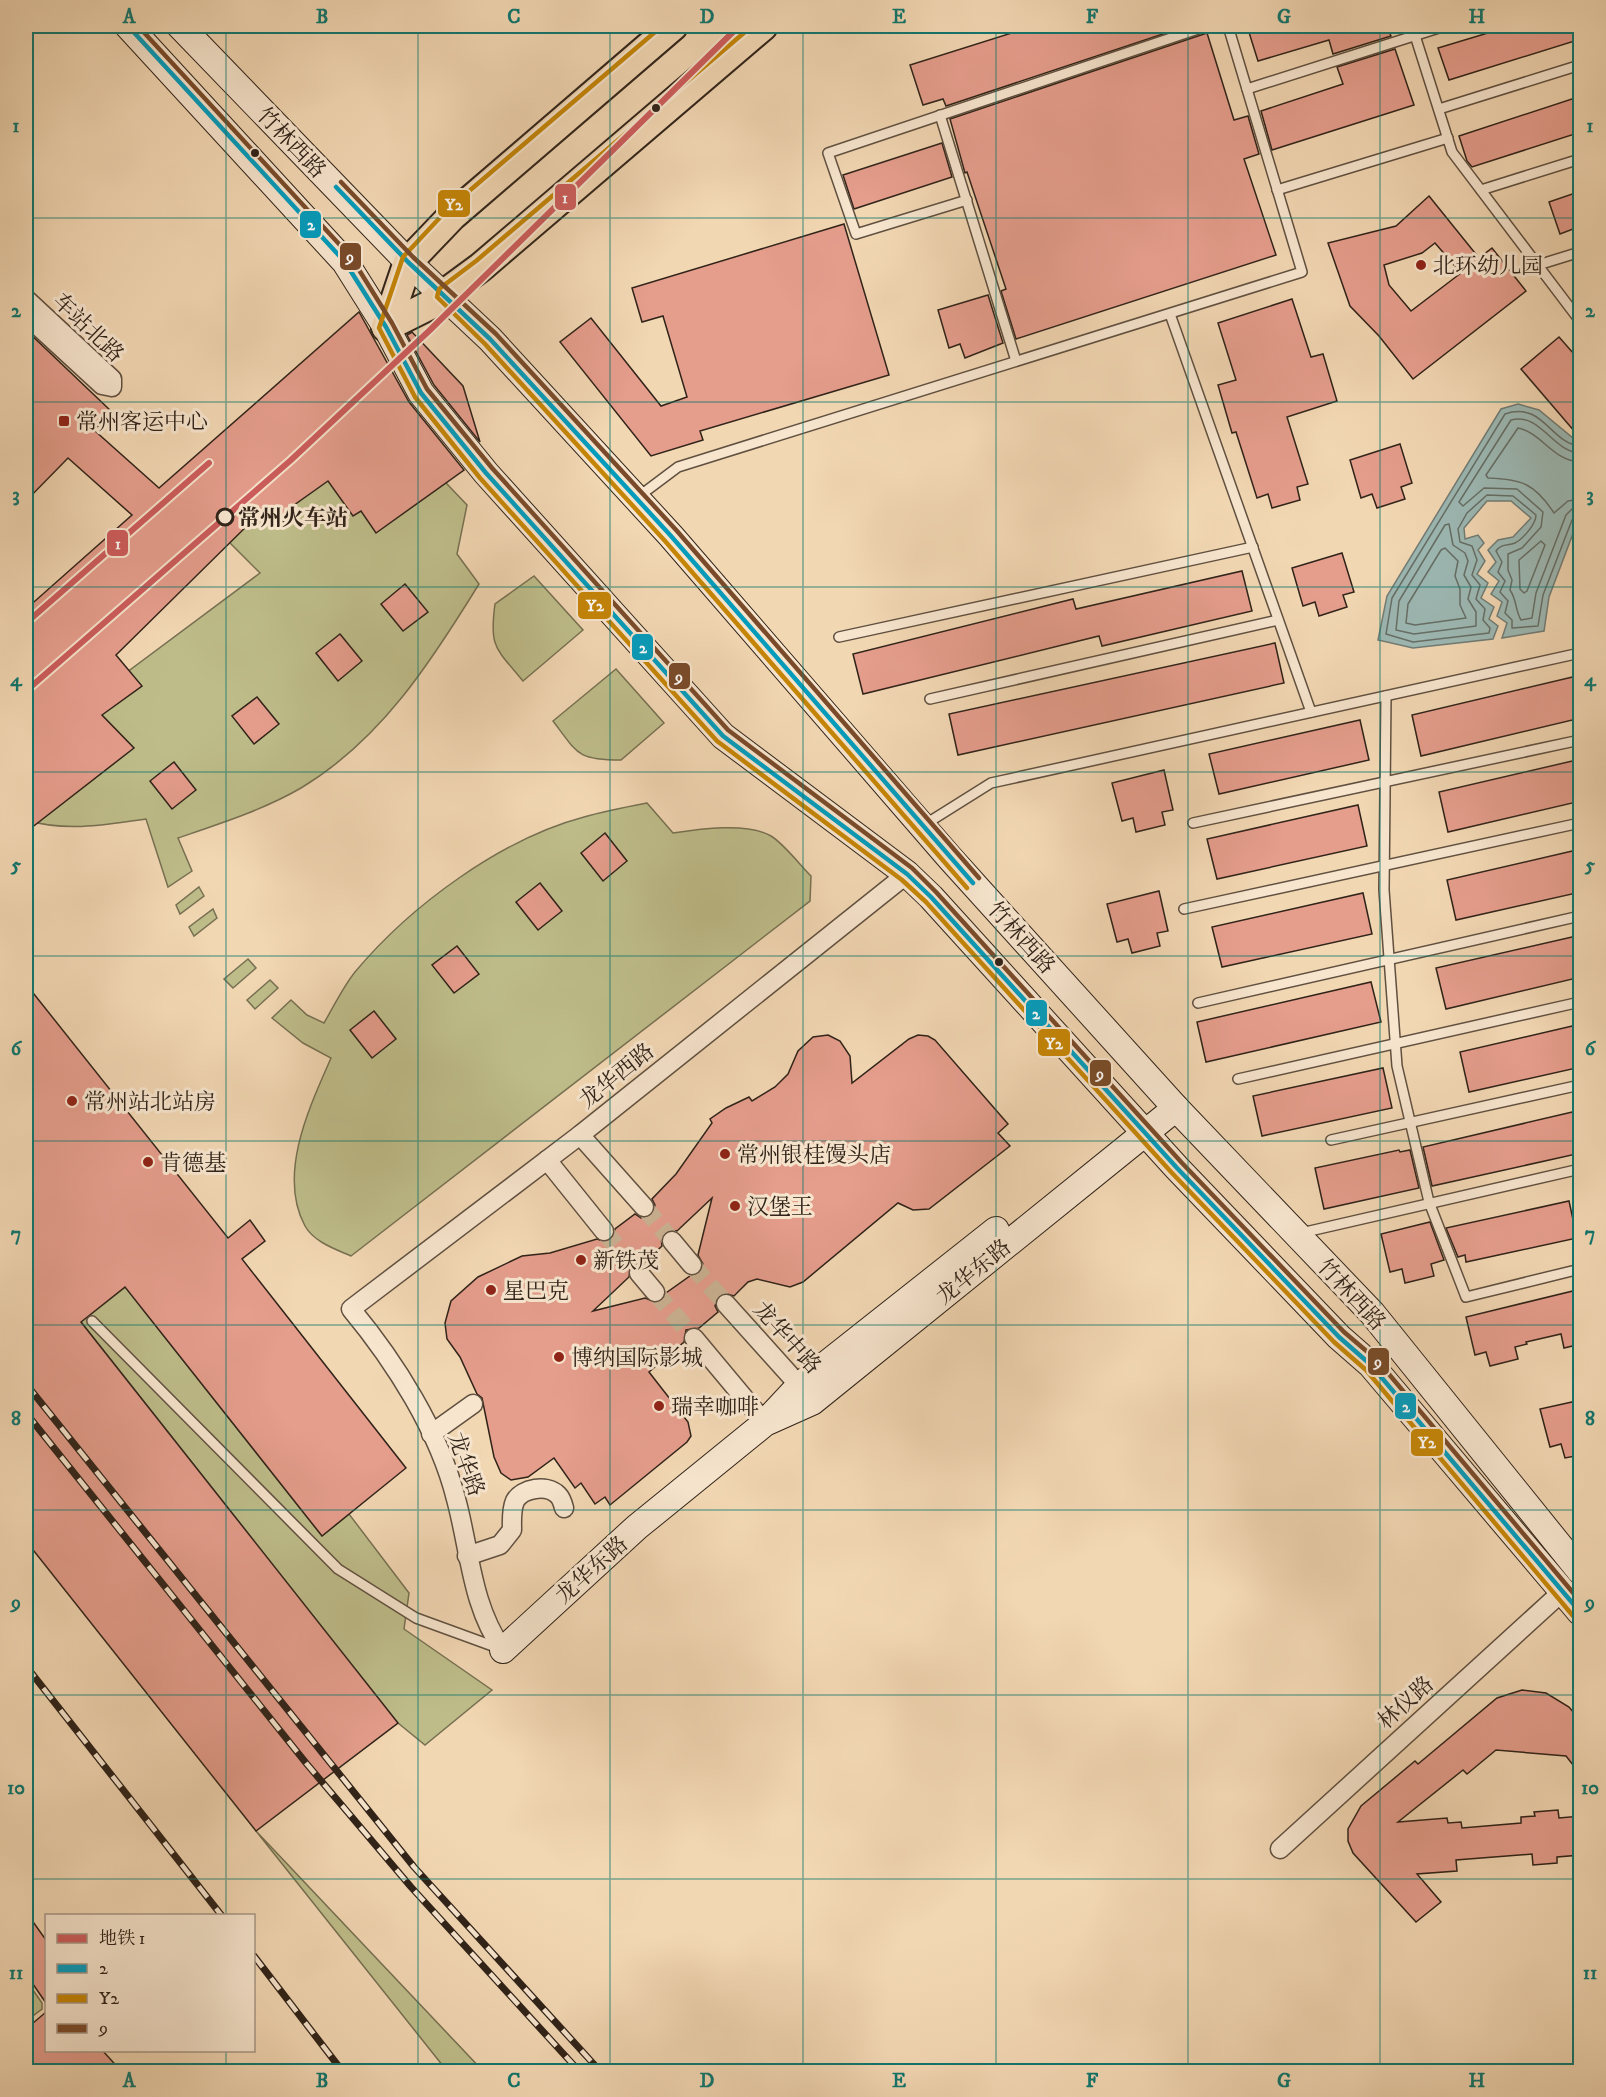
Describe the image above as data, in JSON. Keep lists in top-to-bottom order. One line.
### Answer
{"streets":{"main road":["竹林西路","龙华东路"],"street":["车站北路","龙华西路","龙华中路","龙华路","林仪路"]},"crossings":[["竹林西路","龙华西路"],["竹林西路","龙华东路"],["竹林西路","林仪路"],["龙华西路","龙华路"],["龙华东路","龙华中路"],["龙华东路","龙华路"]],"places":{"other":["北环幼儿园","常州火车站","常州站北站房","常州银桂馒头店","肯德基","汉堡王","新铁茂","星巴克","博纳国际影城","瑞幸咖啡"],"transit":["常州客运中心"]},"lines":["metro line 1","transit line 2","transit line Y2","transit line 9"],"legend":["地铁 1","2","Y2","9"],"grid":{"columns":["A","B","C","D","E","F","G","H"],"rows":["1","2","3","4","5","6","7","8","9","10","11"]}}
